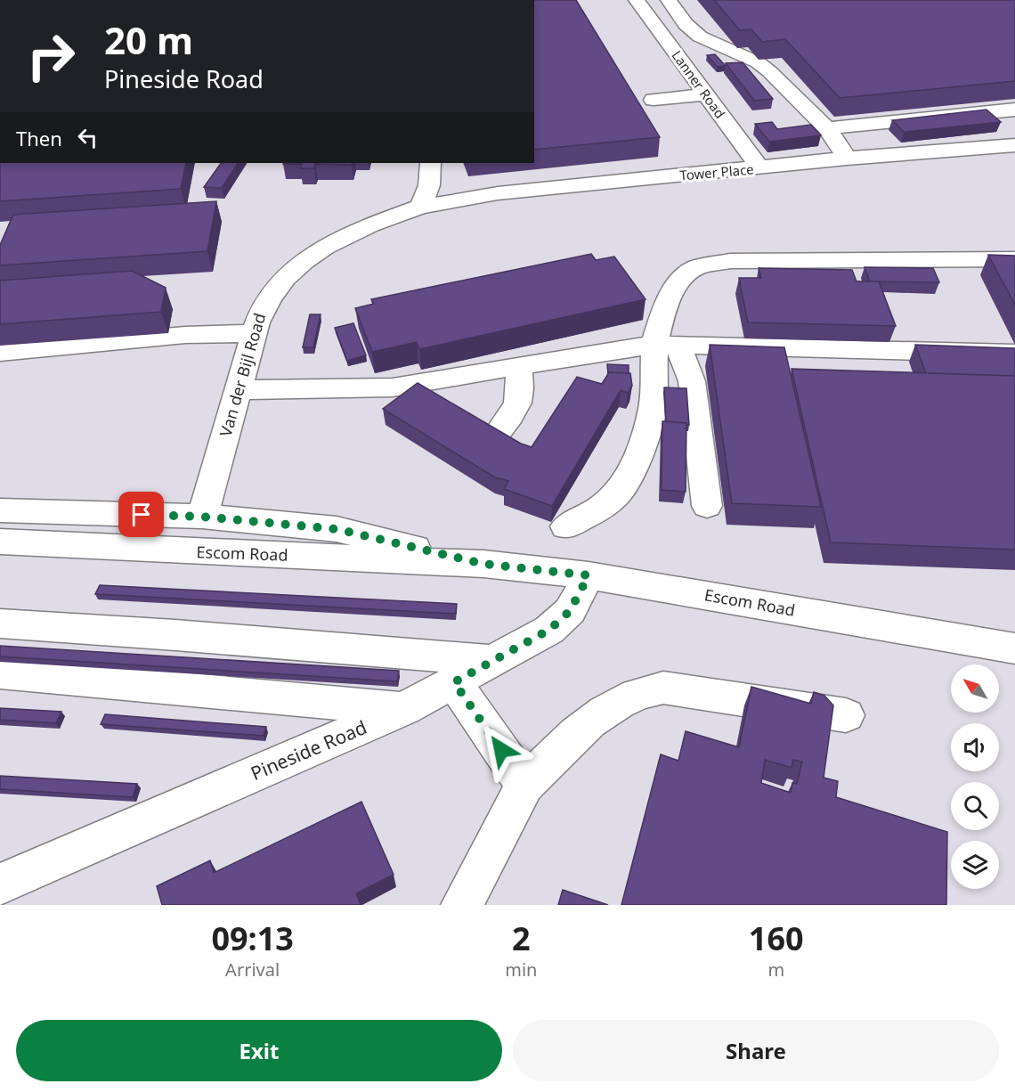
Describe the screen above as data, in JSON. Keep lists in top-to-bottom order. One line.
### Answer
{"streets":{"street":["Lanner Road","Tower Place","Van der Bijl Road","Escom Road","Pineside Road"]},"crossings":[["Lanner Road","Tower Place"],["Tower Place","Van der Bijl Road"],["Van der Bijl Road","Escom Road"],["Escom Road","Pineside Road"]],"north":"top left","page":{"turn":["20 m","Pineside Road"],"then":"Then","eta":["09:13","Arrival","2","min","160","m"],"buttons":["Exit","Share"]}}
